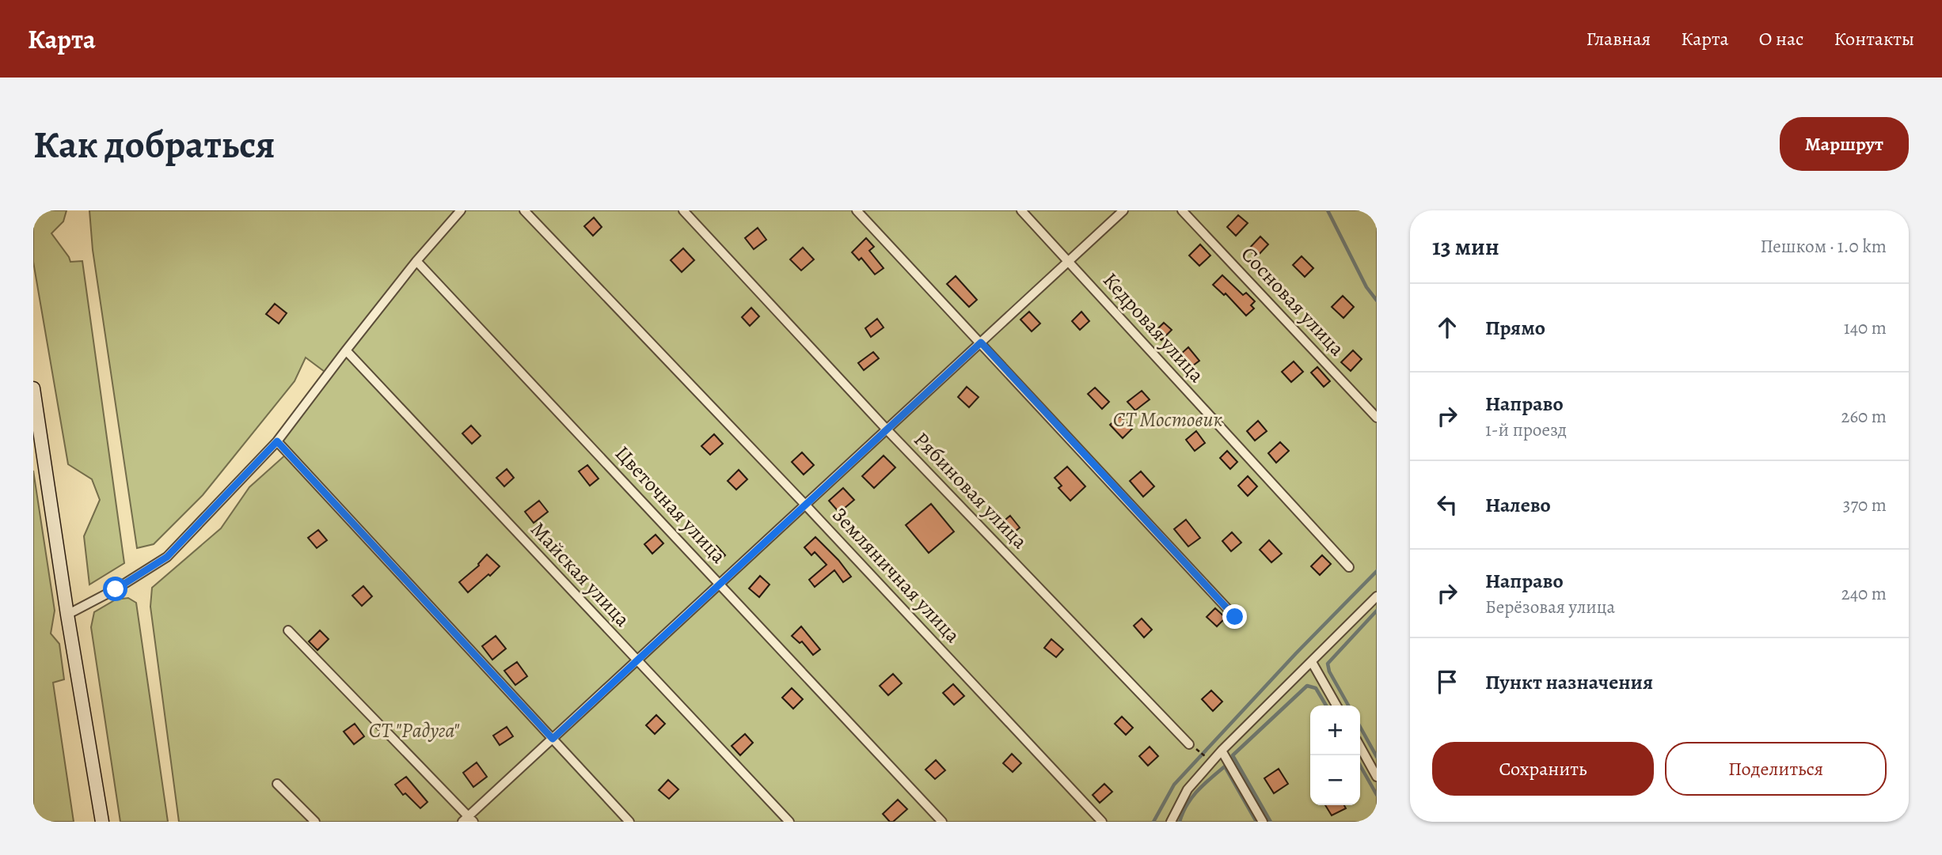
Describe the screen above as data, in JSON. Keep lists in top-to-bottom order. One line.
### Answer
{"streets":{"street":["Сосновая улица","Кедровая улица","Рябиновая улица","Цветочная улица","Майская улица","Земляничная улица"]},"parks":["СТ Мостовик","СТ \"Радуга\""],"page":{"header":"Карта","nav":["Главная","Карта","О нас","Контакты"],"buttons":["Маршрут",["Сохранить","Поделиться"]],"title":"Как добраться","heading":["13 мин","Пешком · 1.0 km"],"list":[["Прямо","140 m"],["Направо","1-й проезд","260 m"],["Налево","370 m"],["Направо","Берёзовая улица","240 m"],"Пункт назначения"],"map_buttons":["+","−"]}}
